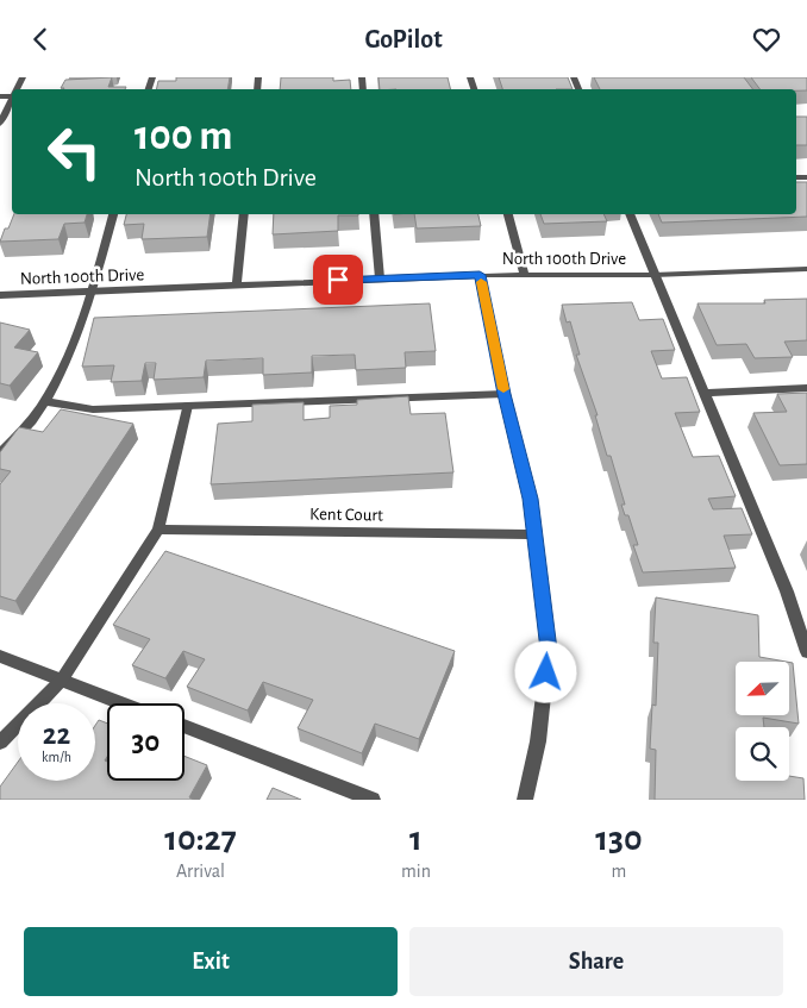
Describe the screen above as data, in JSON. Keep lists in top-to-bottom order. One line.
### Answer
{"streets":{"street":["North 100th Drive","Kent Court"]},"north":"bottom left","page":{"header":"GoPilot","turn":["100 m","North 100th Drive"],"speed":"22 km/h","limit":"30","eta":["10:27","Arrival","1","min","130","m"],"buttons":["Exit","Share"]}}
